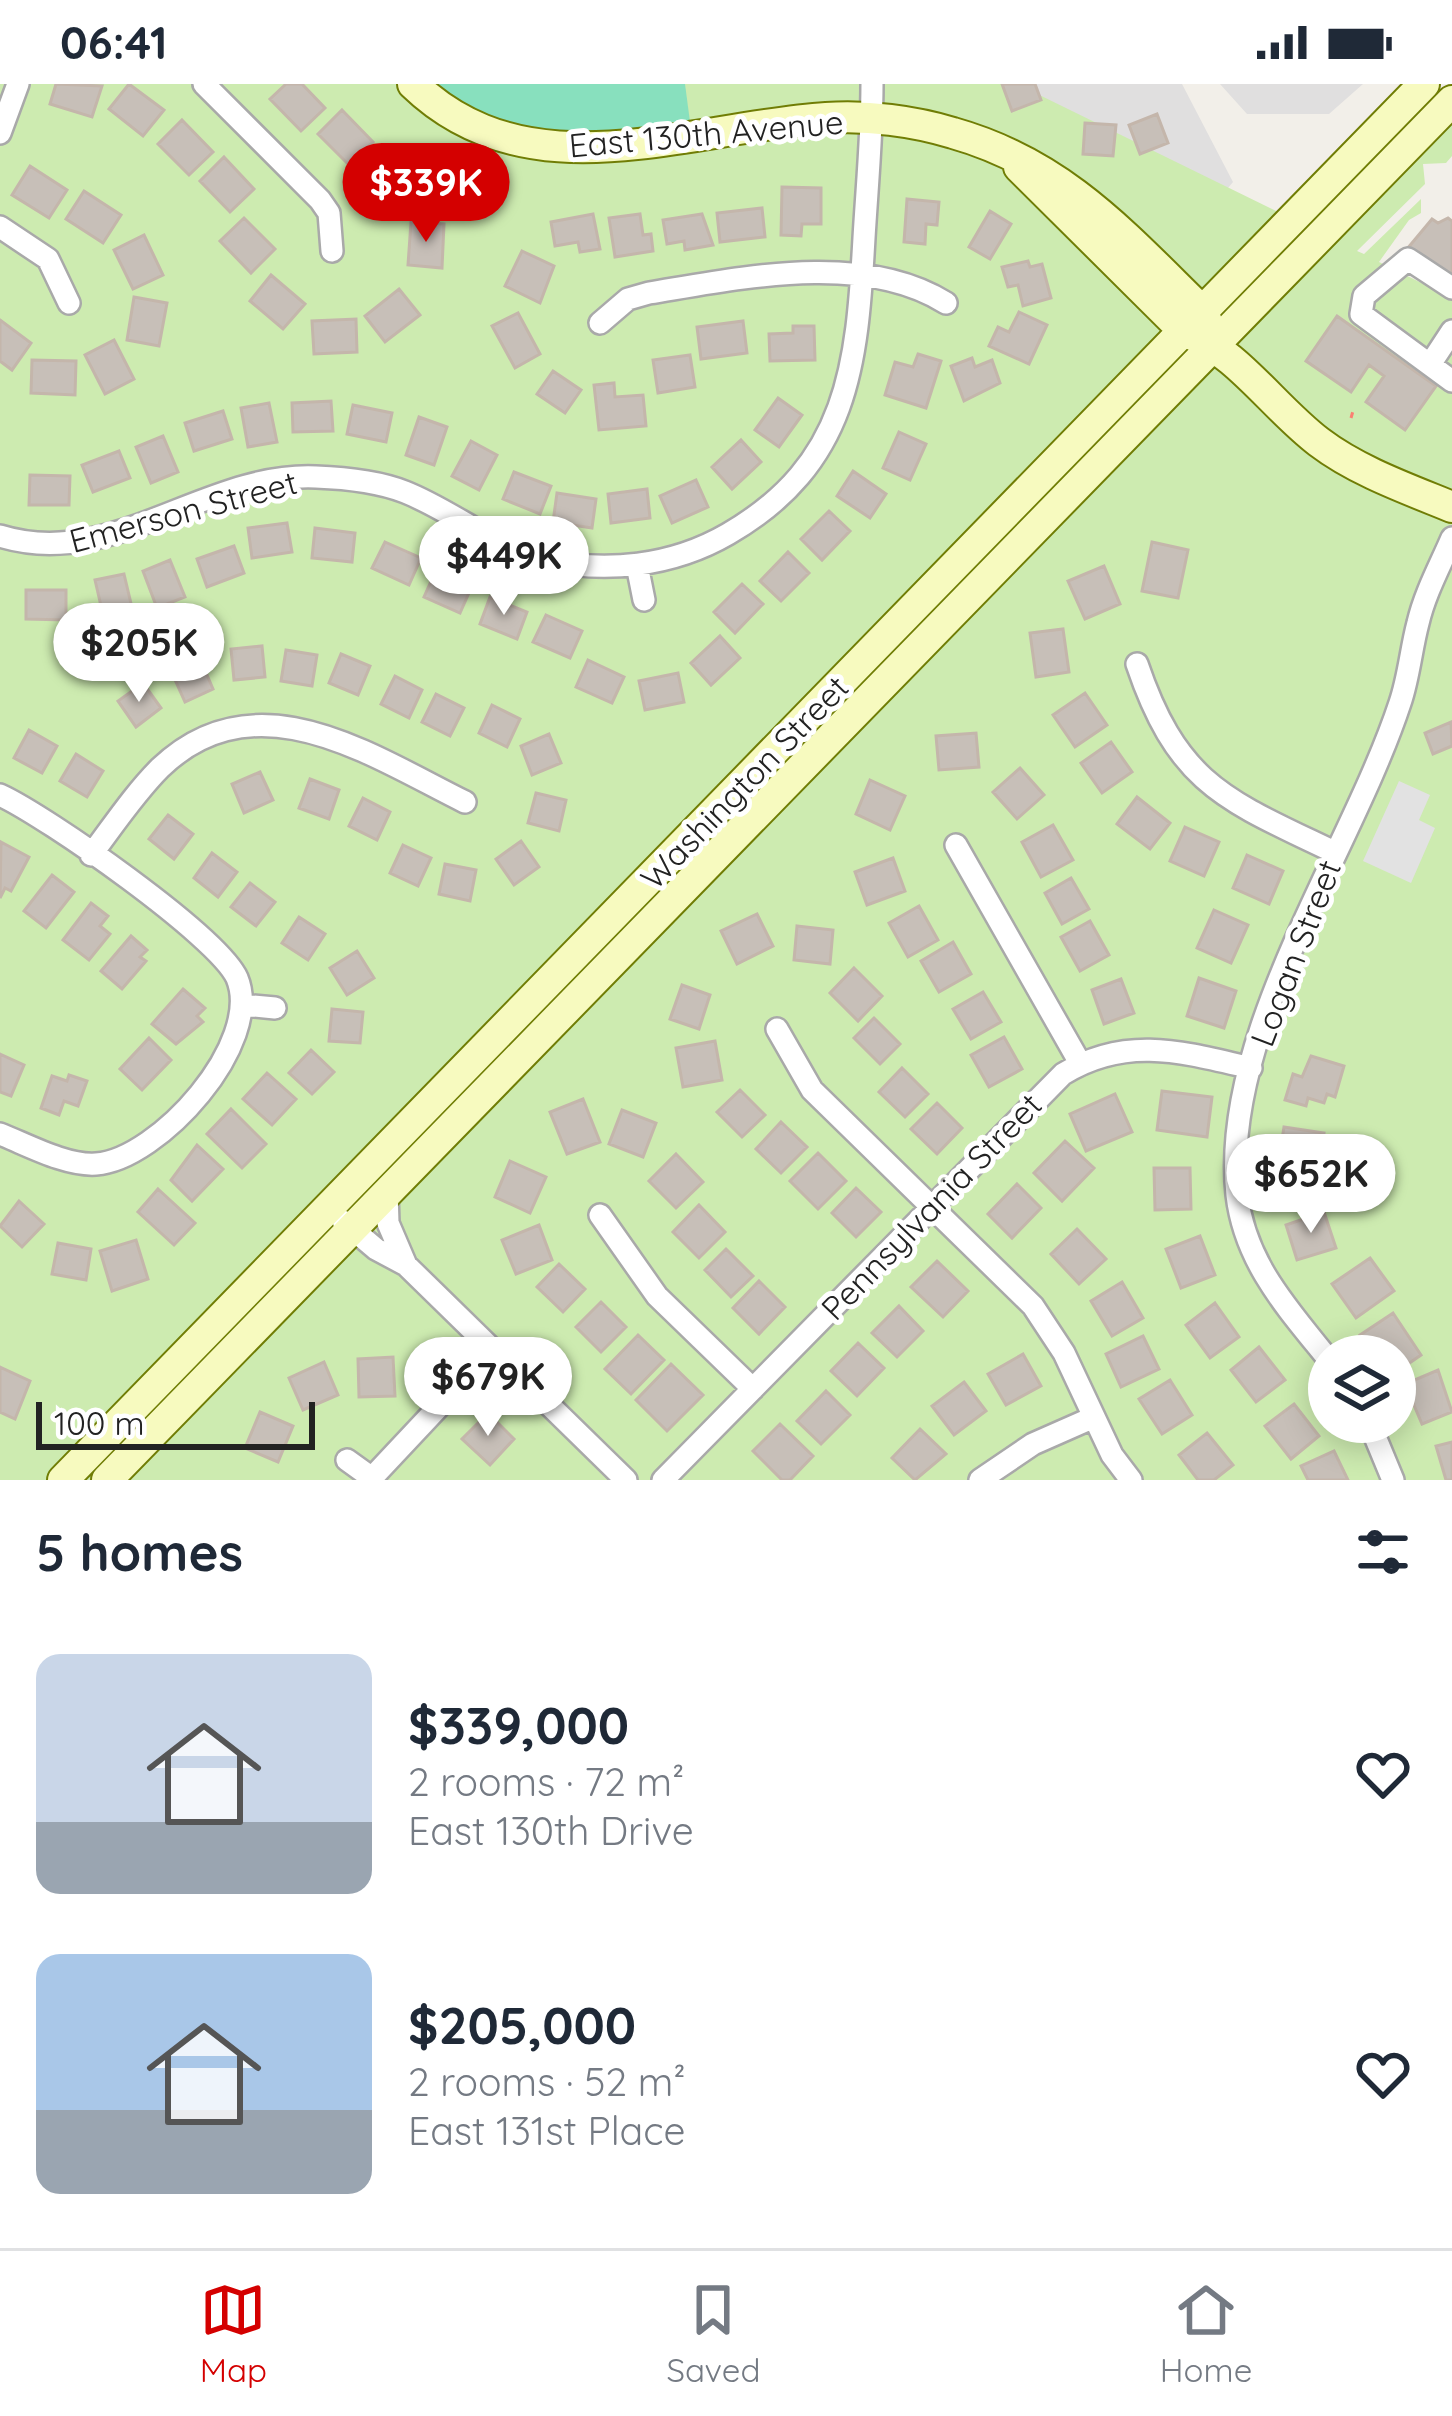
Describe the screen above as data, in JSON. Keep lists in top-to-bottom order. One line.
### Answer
{"streets":{"main road":["East 130th Avenue","Washington Street"],"street":["Emerson Street","Logan Street","Pennsylvania Street"]},"crossings":[["East 130th Avenue","Emerson Street"],["East 130th Avenue","Washington Street"],["Logan Street","Pennsylvania Street"]],"scale_bar":"100 m","page":{"status":"06:41","price":["$339K","$449K","$205K","$652K","$679K"],"scale":"100 m","heading":"5 homes","list":[{"name":"$339,000","note":"2 rooms · 72 m² · East 130th Drive"},{"name":"$205,000","note":"2 rooms · 52 m² · East 131st Place"}],"tabs":["Map","Saved","Home"]}}
